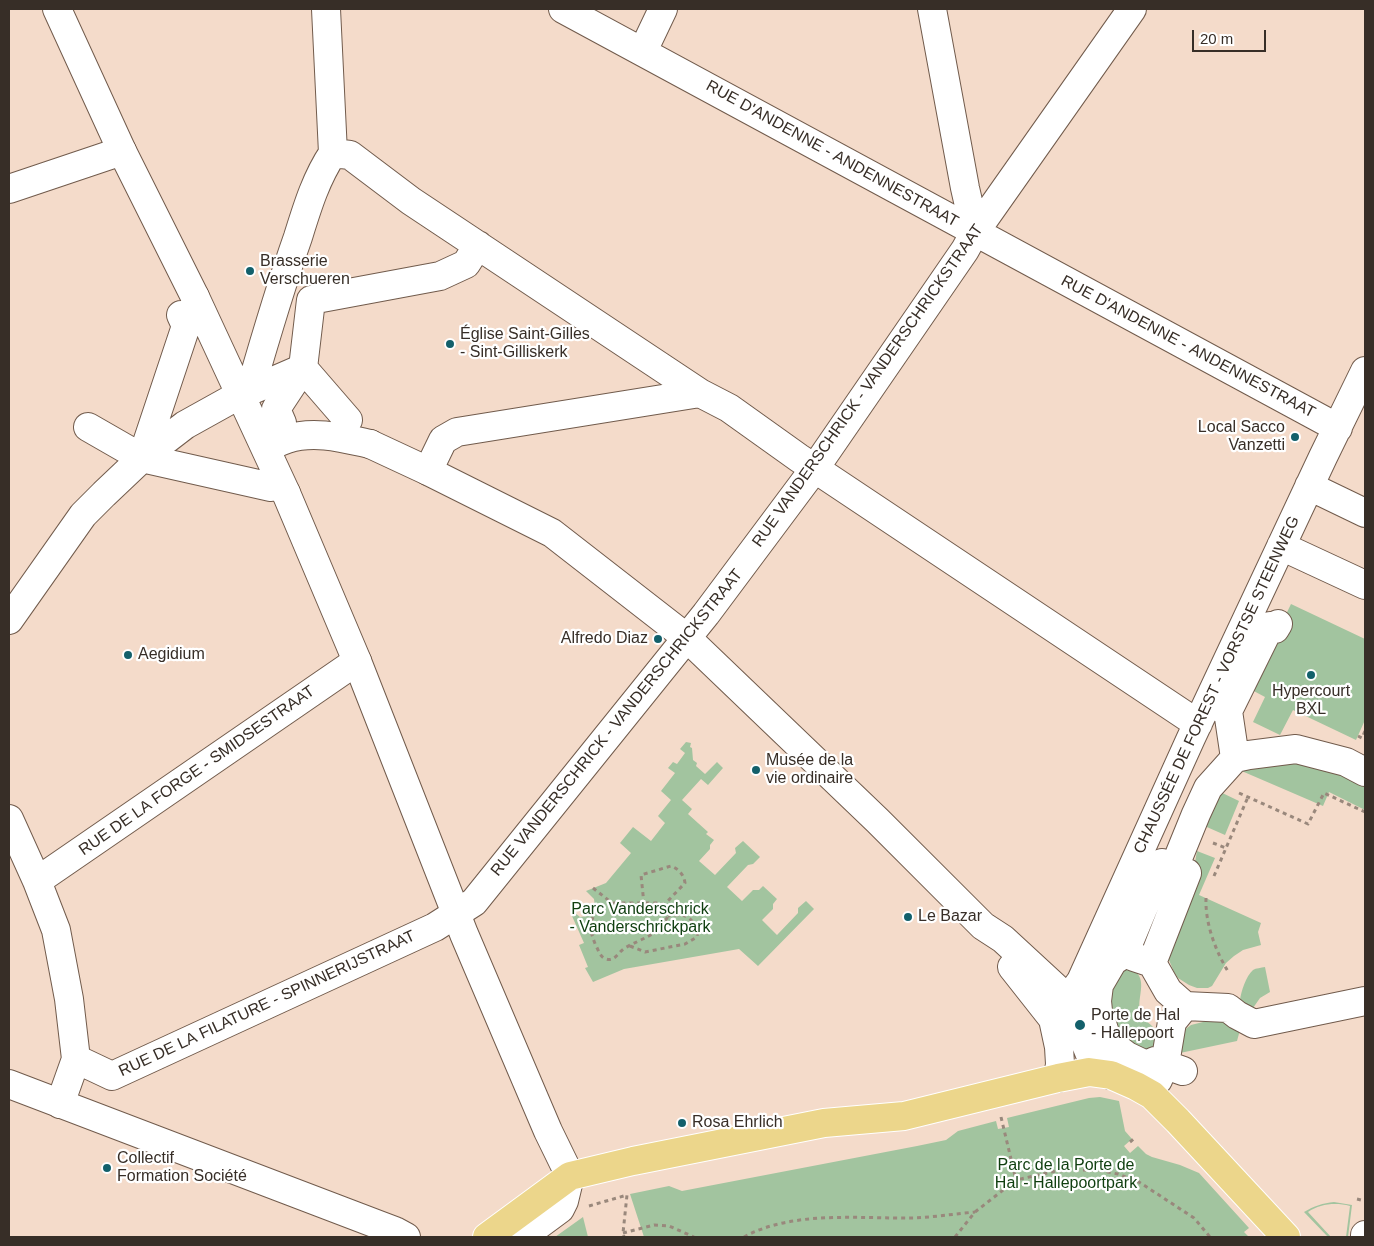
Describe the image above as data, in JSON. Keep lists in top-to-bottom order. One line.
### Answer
{"streets":{"street":["RUE D'ANDENNE - ANDENNESTRAAT","RUE VANDERSCHRICK - VANDERSCHRICKSTRAAT","CHAUSSÉE DE FOREST - VORSTSE STEENWEG","RUE DE LA FORGE - SMIDSESTRAAT","RUE DE LA FILATURE - SPINNERIJSTRAAT"]},"crossings":[["RUE D'ANDENNE - ANDENNESTRAAT","RUE VANDERSCHRICK - VANDERSCHRICKSTRAAT"],["RUE D'ANDENNE - ANDENNESTRAAT","CHAUSSÉE DE FOREST - VORSTSE STEENWEG"],["RUE VANDERSCHRICK - VANDERSCHRICKSTRAAT","RUE DE LA FILATURE - SPINNERIJSTRAAT"]],"parks":["Parc Vanderschrick - Vanderschrickpark","Parc de la Porte de Hal - Hallepoortpark"],"places":["Brasserie Verschueren","Église Saint-Gilles - Sint-Gilliskerk","Local Sacco Vanzetti","Alfredo Diaz","Aegidium","Hypercourt BXL","Musée de la vie ordinaire","Le Bazar","Porte de Hal - Hallepoort","Rosa Ehrlich","Collectif Formation Société"],"scale_bar":"20 m"}
